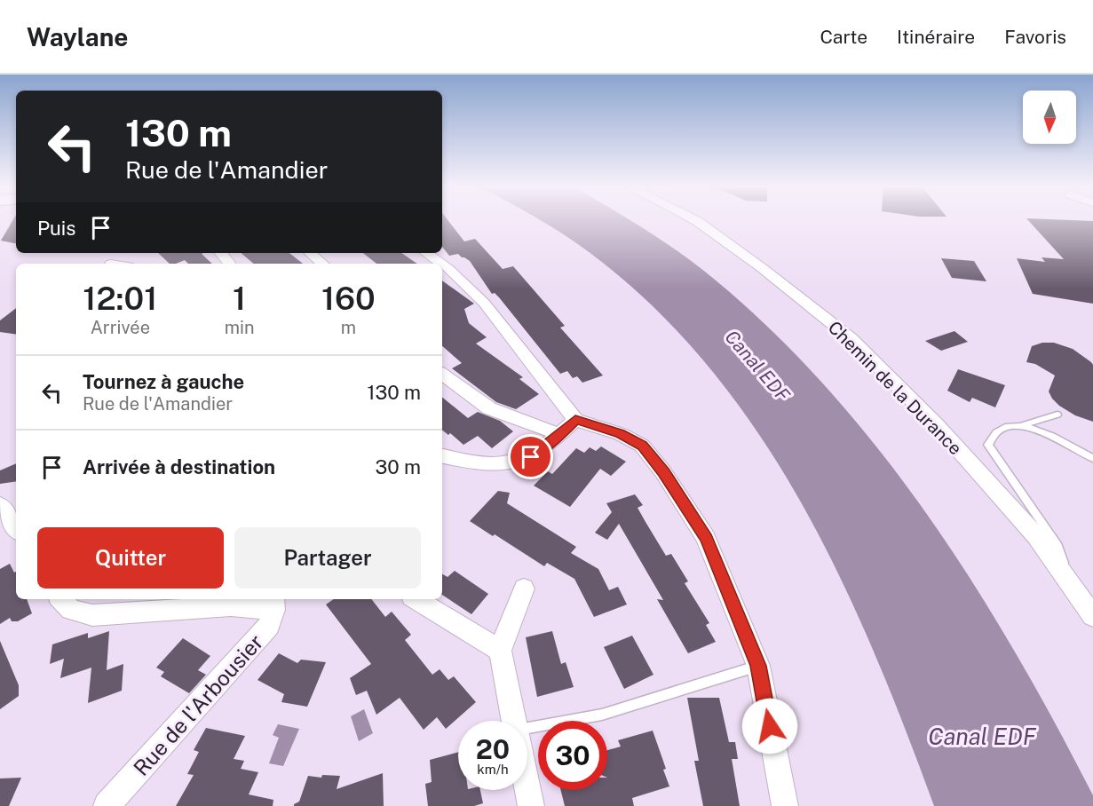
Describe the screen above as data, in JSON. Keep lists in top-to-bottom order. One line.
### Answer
{"streets":{"street":["Chemin de la Durance","Rue de l'Arbousier"]},"water":["Canal EDF"],"north":"bottom","page":{"header":"Waylane","nav":["Carte","Itinéraire","Favoris"],"turn":["130 m","Rue de l'Amandier"],"then":"Puis","eta":["12:01","Arrivée","1","min","160","m"],"list":[{"name":"Tournez à gauche","note":"Rue de l'Amandier","value":"130 m"},{"name":"Arrivée à destination","value":"30 m"}],"buttons":["Quitter","Partager"],"speed":"20 km/h","limit":"30"}}
